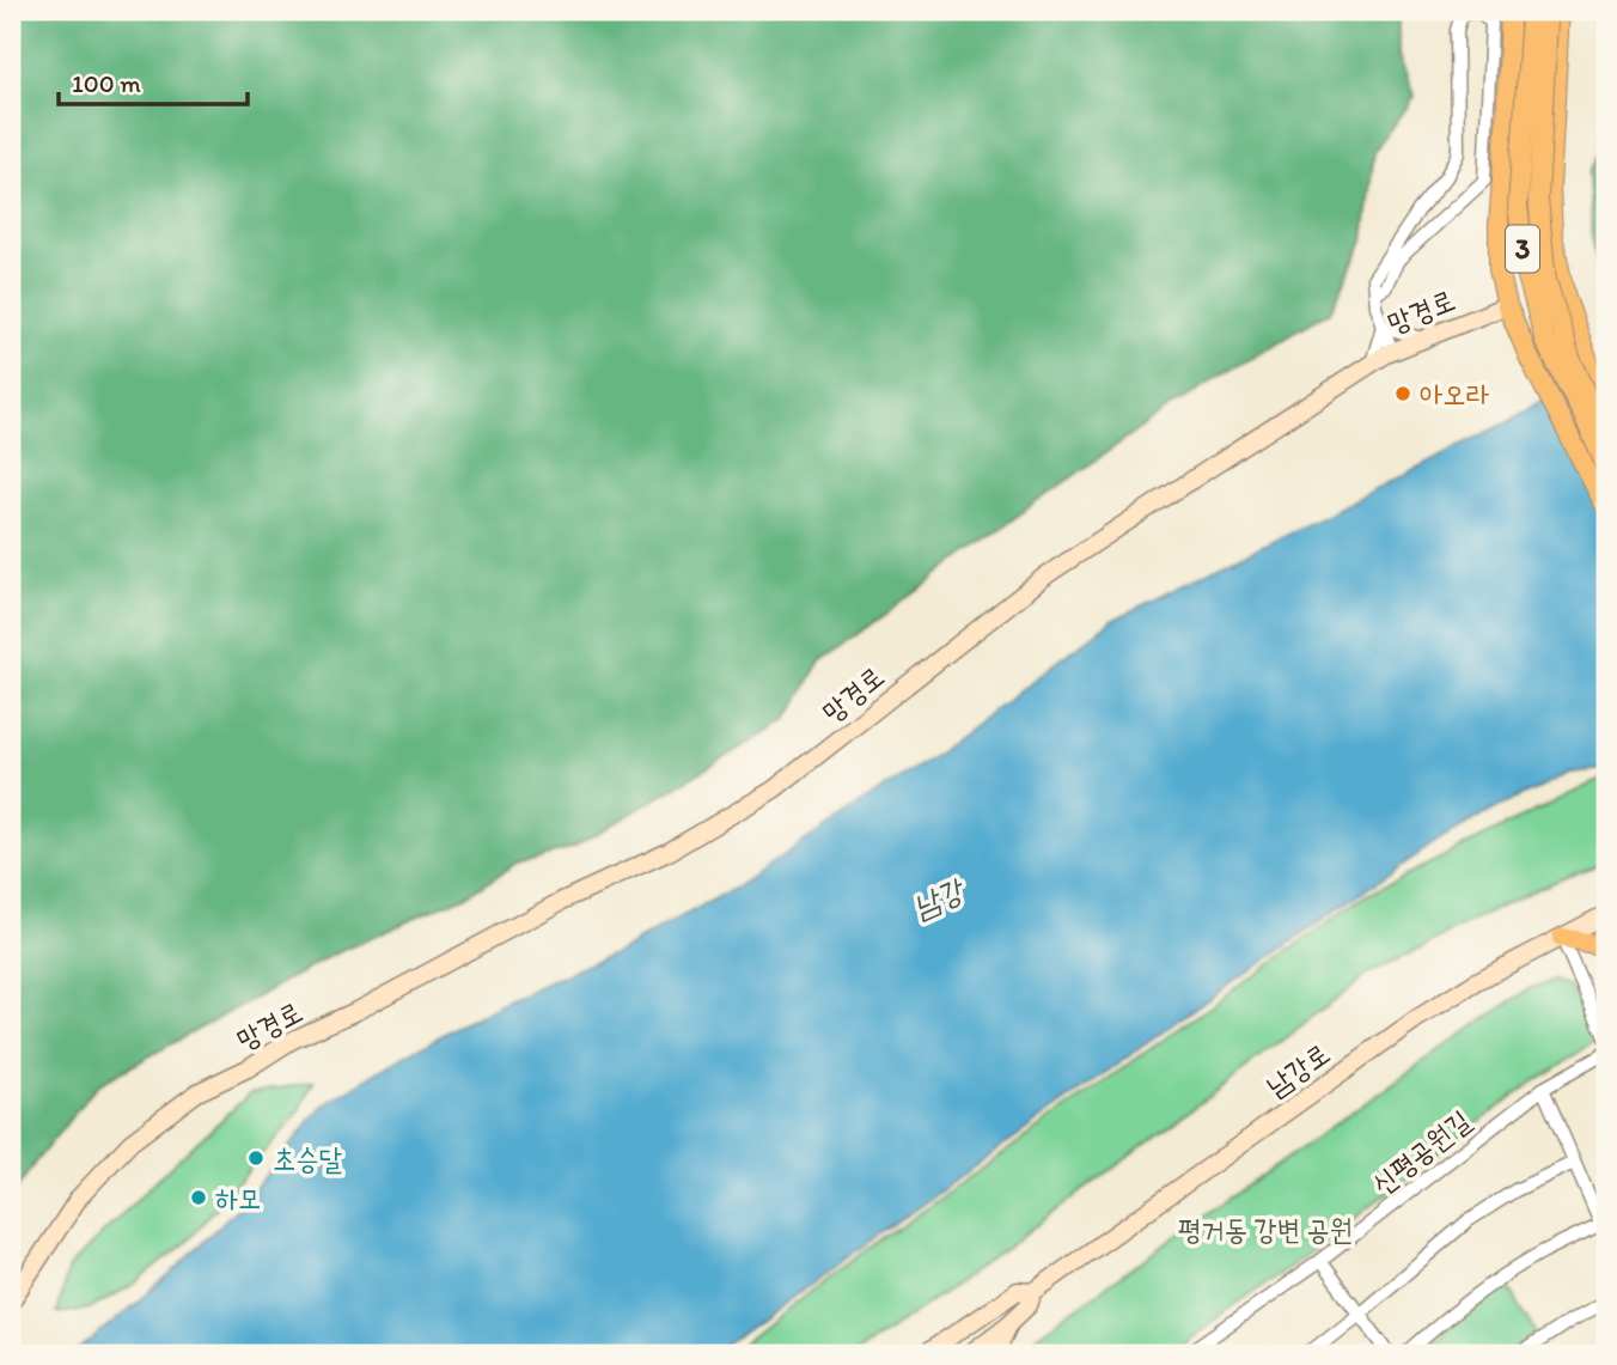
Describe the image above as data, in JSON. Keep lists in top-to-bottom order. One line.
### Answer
{"streets":{"main road":["3"],"street":["망경로","남강로","신평공원길"]},"water":["남강"],"parks":["평거동 강변 공원"],"places":["아오라","초승달","하모"],"scale_bar":"100 m"}
